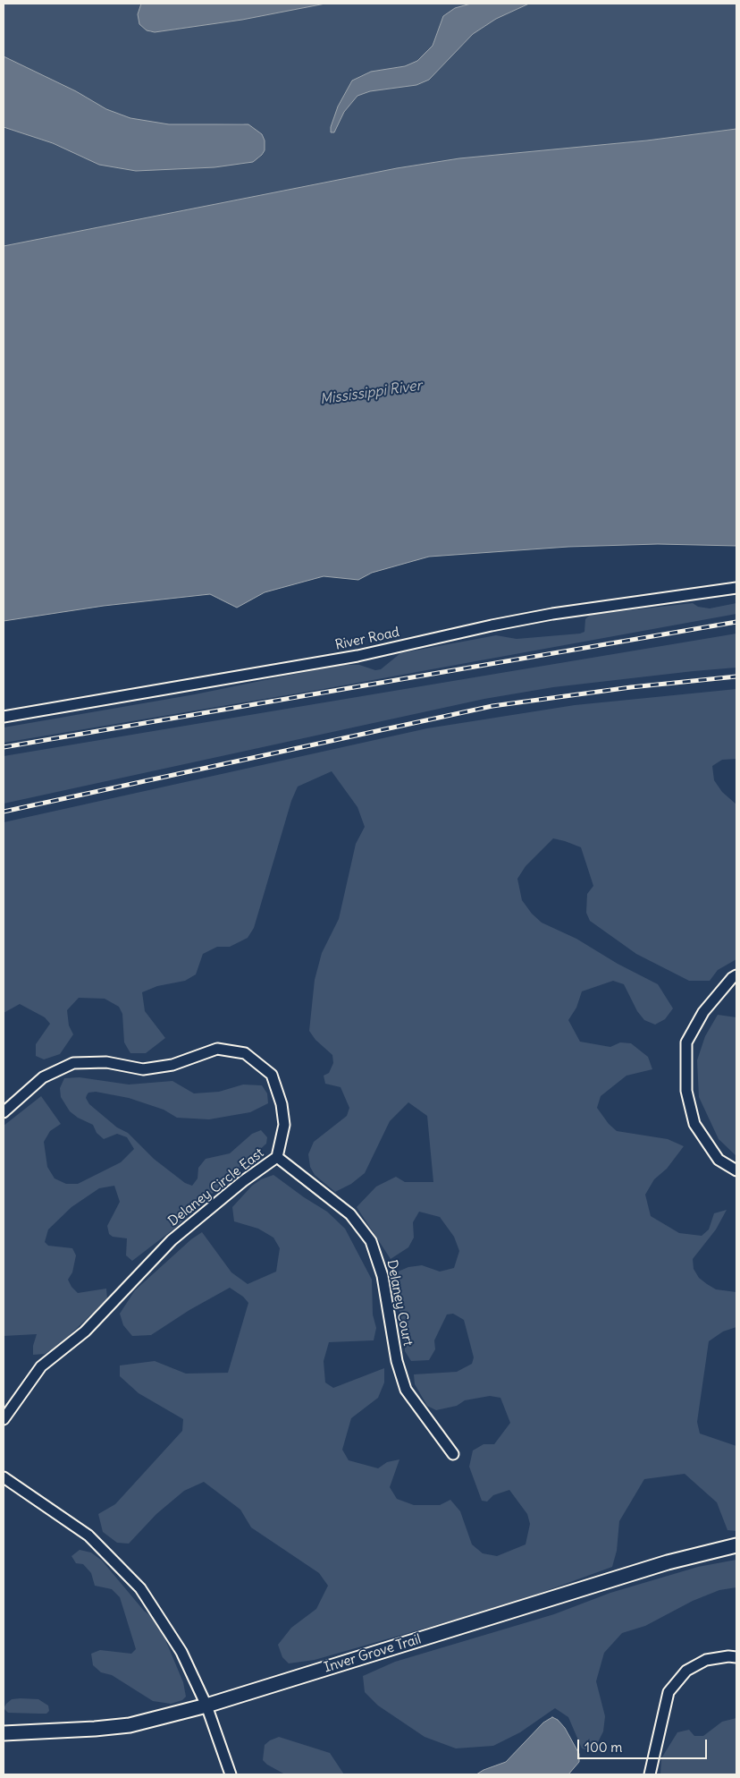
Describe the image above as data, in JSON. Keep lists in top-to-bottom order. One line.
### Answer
{"streets":{"street":["River Road","Delaney Circle East","Delaney Court","Inver Grove Trail"]},"crossings":[["Delaney Circle East","Delaney Court"]],"water":["Mississippi River"],"scale_bar":"100 m"}
